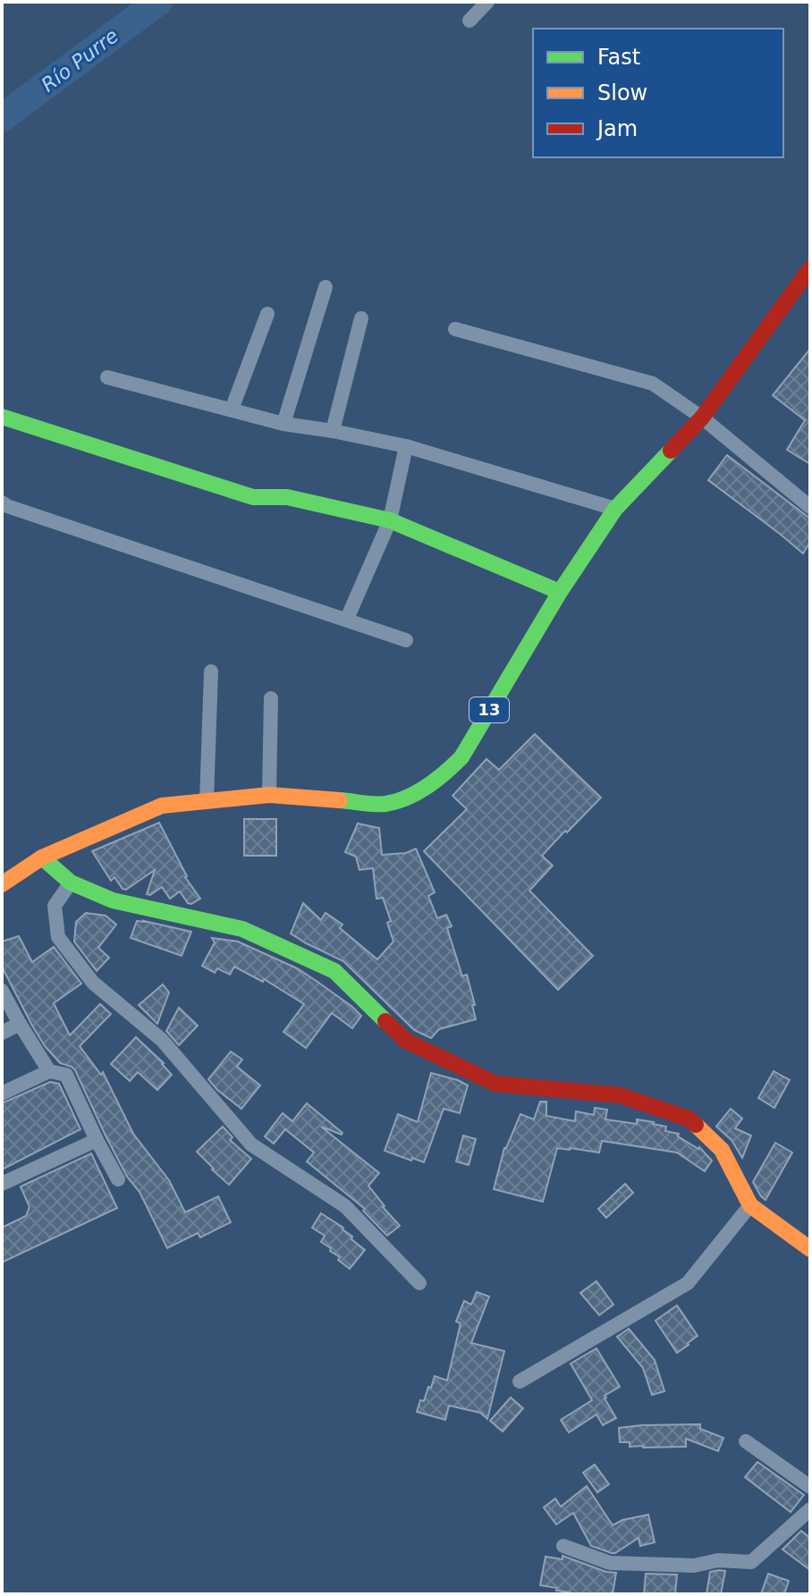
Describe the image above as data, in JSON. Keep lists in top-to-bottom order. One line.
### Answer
{"streets":{"street":["13"]},"water":["Río Purre"],"legend":["Fast","Slow","Jam"]}
